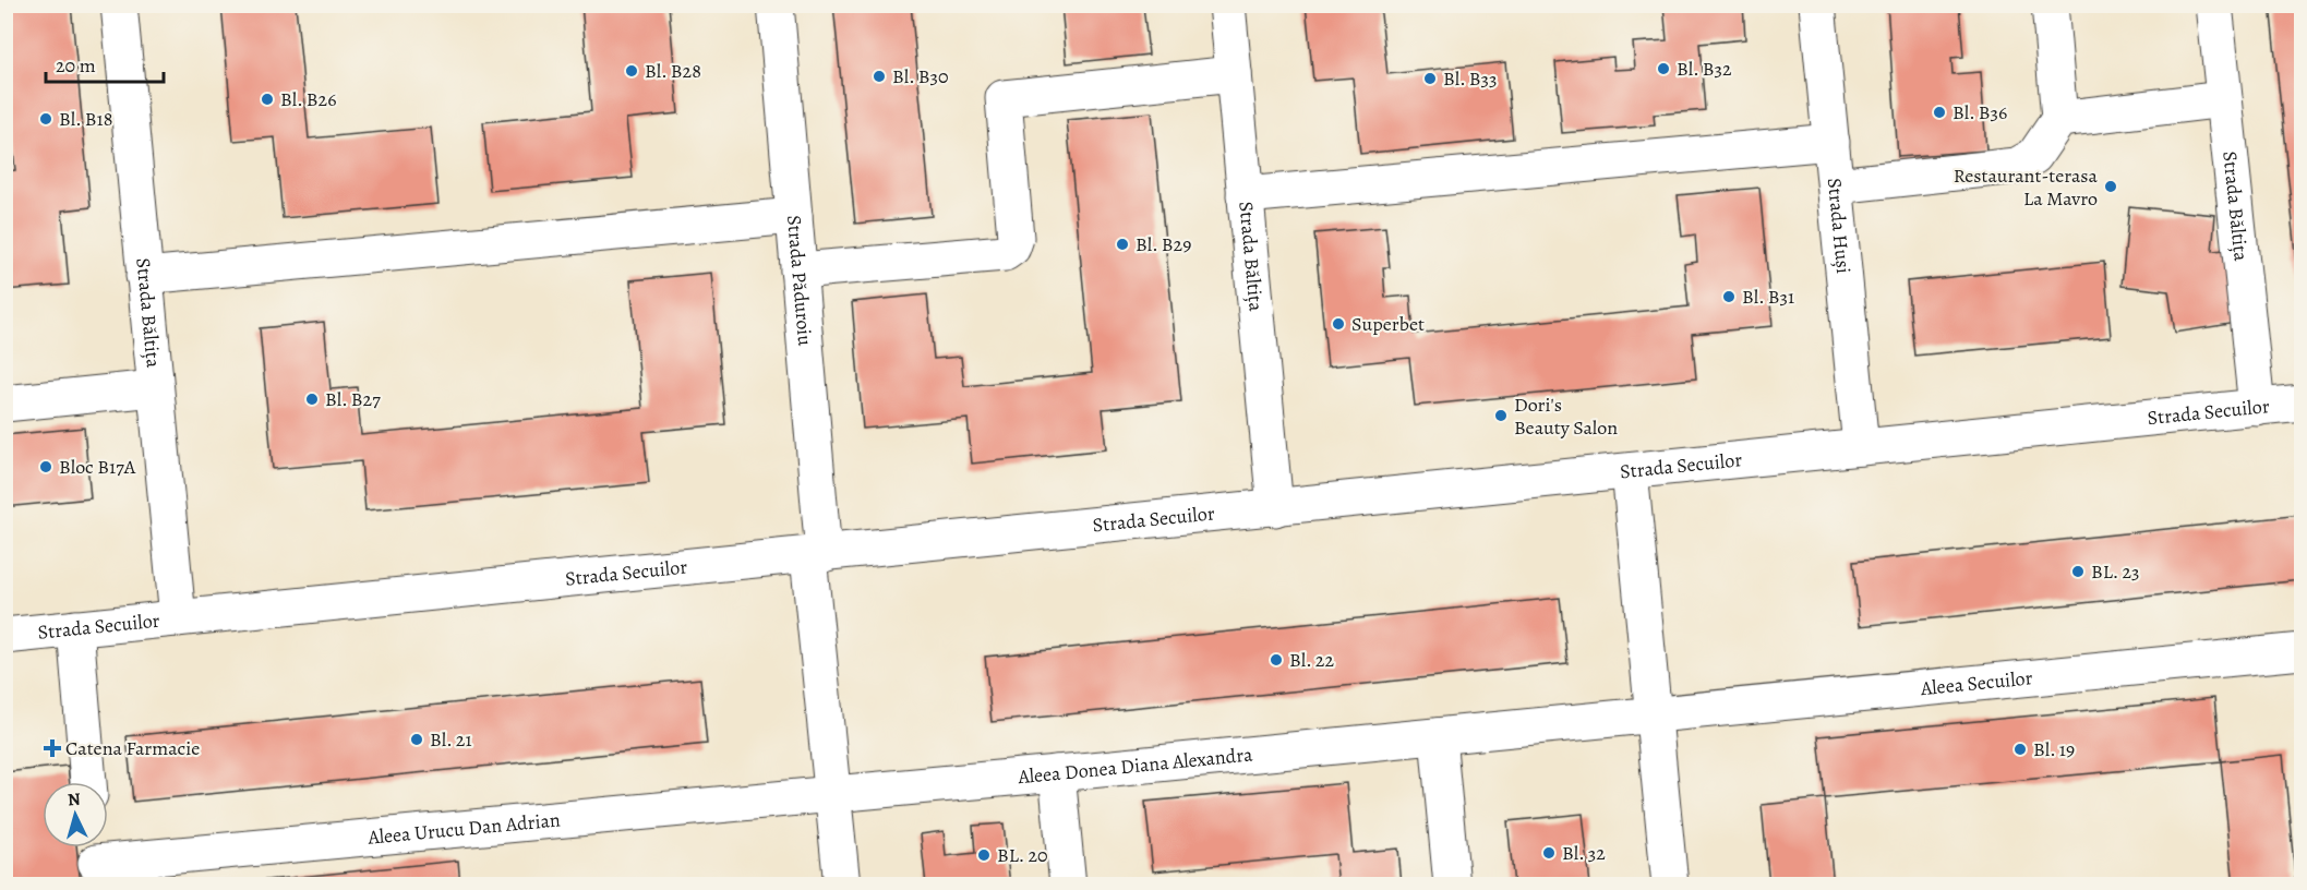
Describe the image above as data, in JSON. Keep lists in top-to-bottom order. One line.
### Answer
{"streets":{"street":["Strada Băltița","Strada Huși","Strada Păduroiu","Strada Secuilor","Aleea Secuilor","Aleea Donea Diana Alexandra","Aleea Urucu Dan Adrian"]},"crossings":[["Strada Băltița","Strada Secuilor"],["Strada Huși","Strada Secuilor"],["Strada Păduroiu","Strada Secuilor"],["Aleea Secuilor","Aleea Donea Diana Alexandra"],["Aleea Donea Diana Alexandra","Aleea Urucu Dan Adrian"]],"places":{"other":["Bl. B32","Bl. B28","Bl. B30","Bl. B33","Bl. B26","Bl. B36","Bl. B18","Restaurant-terasa La Mavro","Bl. B29","Bl. B31","Superbet","Bl. B27","Dori's Beauty Salon","Bloc B17A","BL. 23","Bl. 22","Bl. 21","Bl. 19","Bl. 32","BL. 20"],"health":["Catena Farmacie"]},"scale_bar":"20 m","north":"top"}
